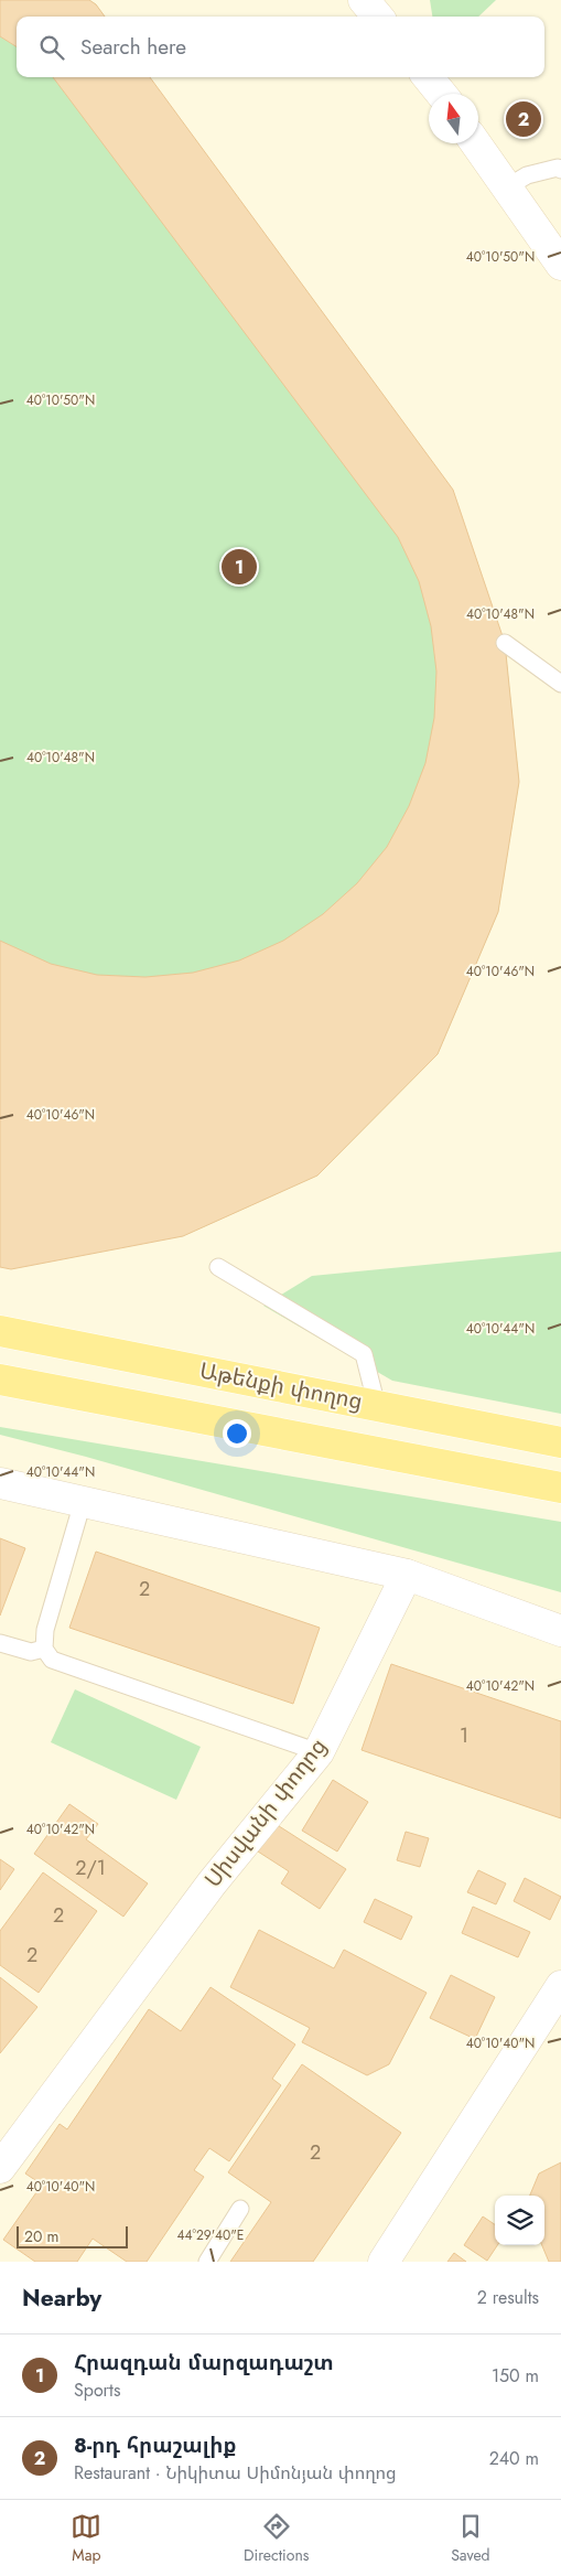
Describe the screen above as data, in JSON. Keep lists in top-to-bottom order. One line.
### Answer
{"streets":{"main road":["Աթենքի փողոց"],"street":["Սիսվանի փողոց"]},"house_numbers":["2","1","2/1","2","2","2"],"scale_bar":"20 m","north":"top","page":{"search":"Search here","pins":["2","1"],"scale":"20 m","heading":["Nearby","2 results"],"list":[{"mark":"1","name":"Հրազդան մարզադաշտ","note":"Sports","value":"150 m"},{"mark":"2","name":"8-րդ հրաշալիք","note":"Restaurant · Նիկիտա Սիմոնյան փողոց","value":"240 m"}],"nav":["Map","Directions","Saved"]},"coordinates":["40°10'50\"N","40°10'48\"N","40°10'46\"N","40°10'44\"N","40°10'42\"N","40°10'40\"N","44°29'40\"E"]}
